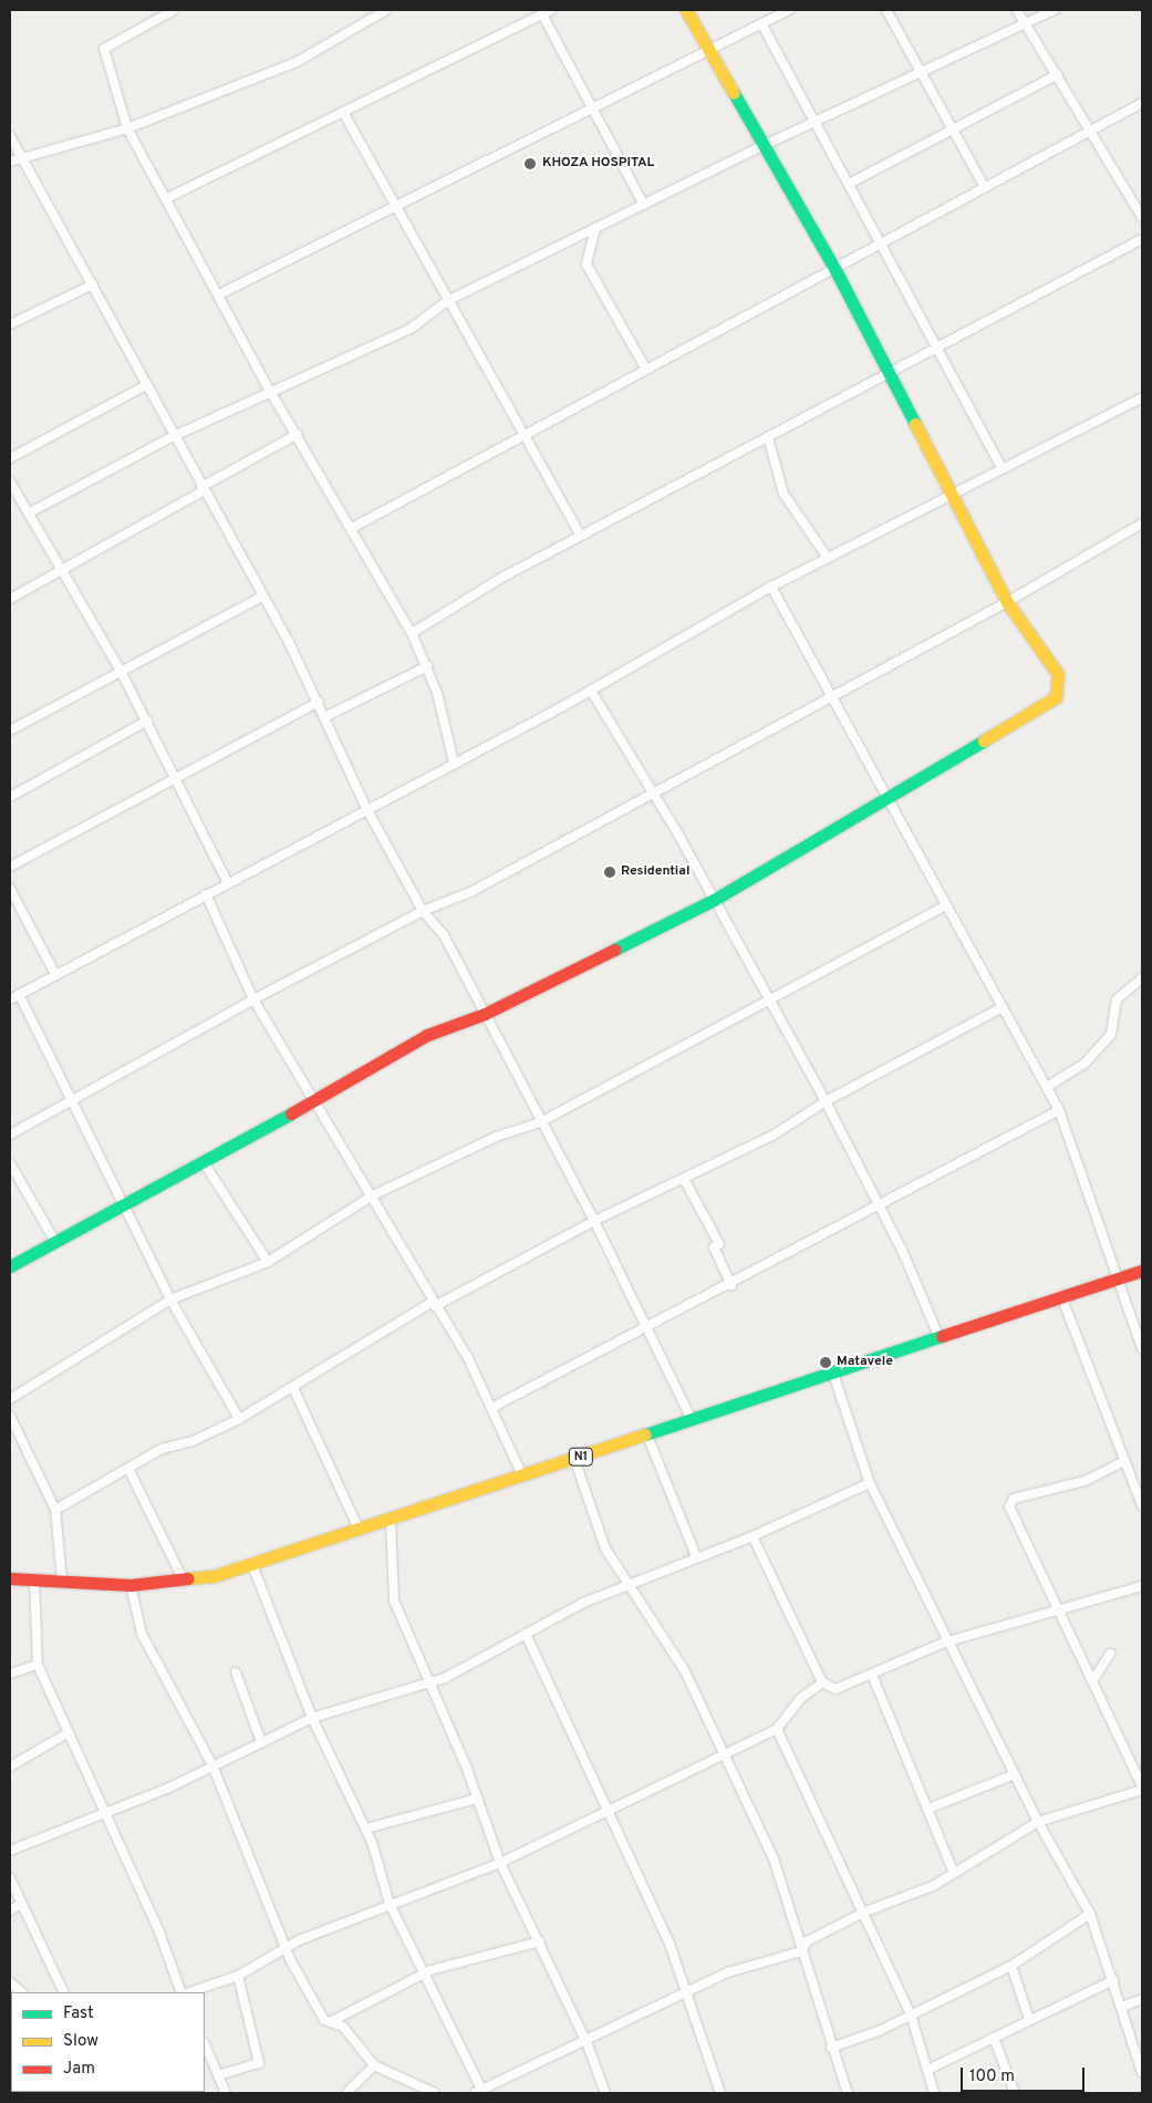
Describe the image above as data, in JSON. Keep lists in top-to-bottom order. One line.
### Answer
{"streets":{"main road":["N1"]},"places":["KHOZA HOSPITAL","Residential","Matavele"],"legend":["Fast","Slow","Jam"],"scale_bar":"100 m"}
